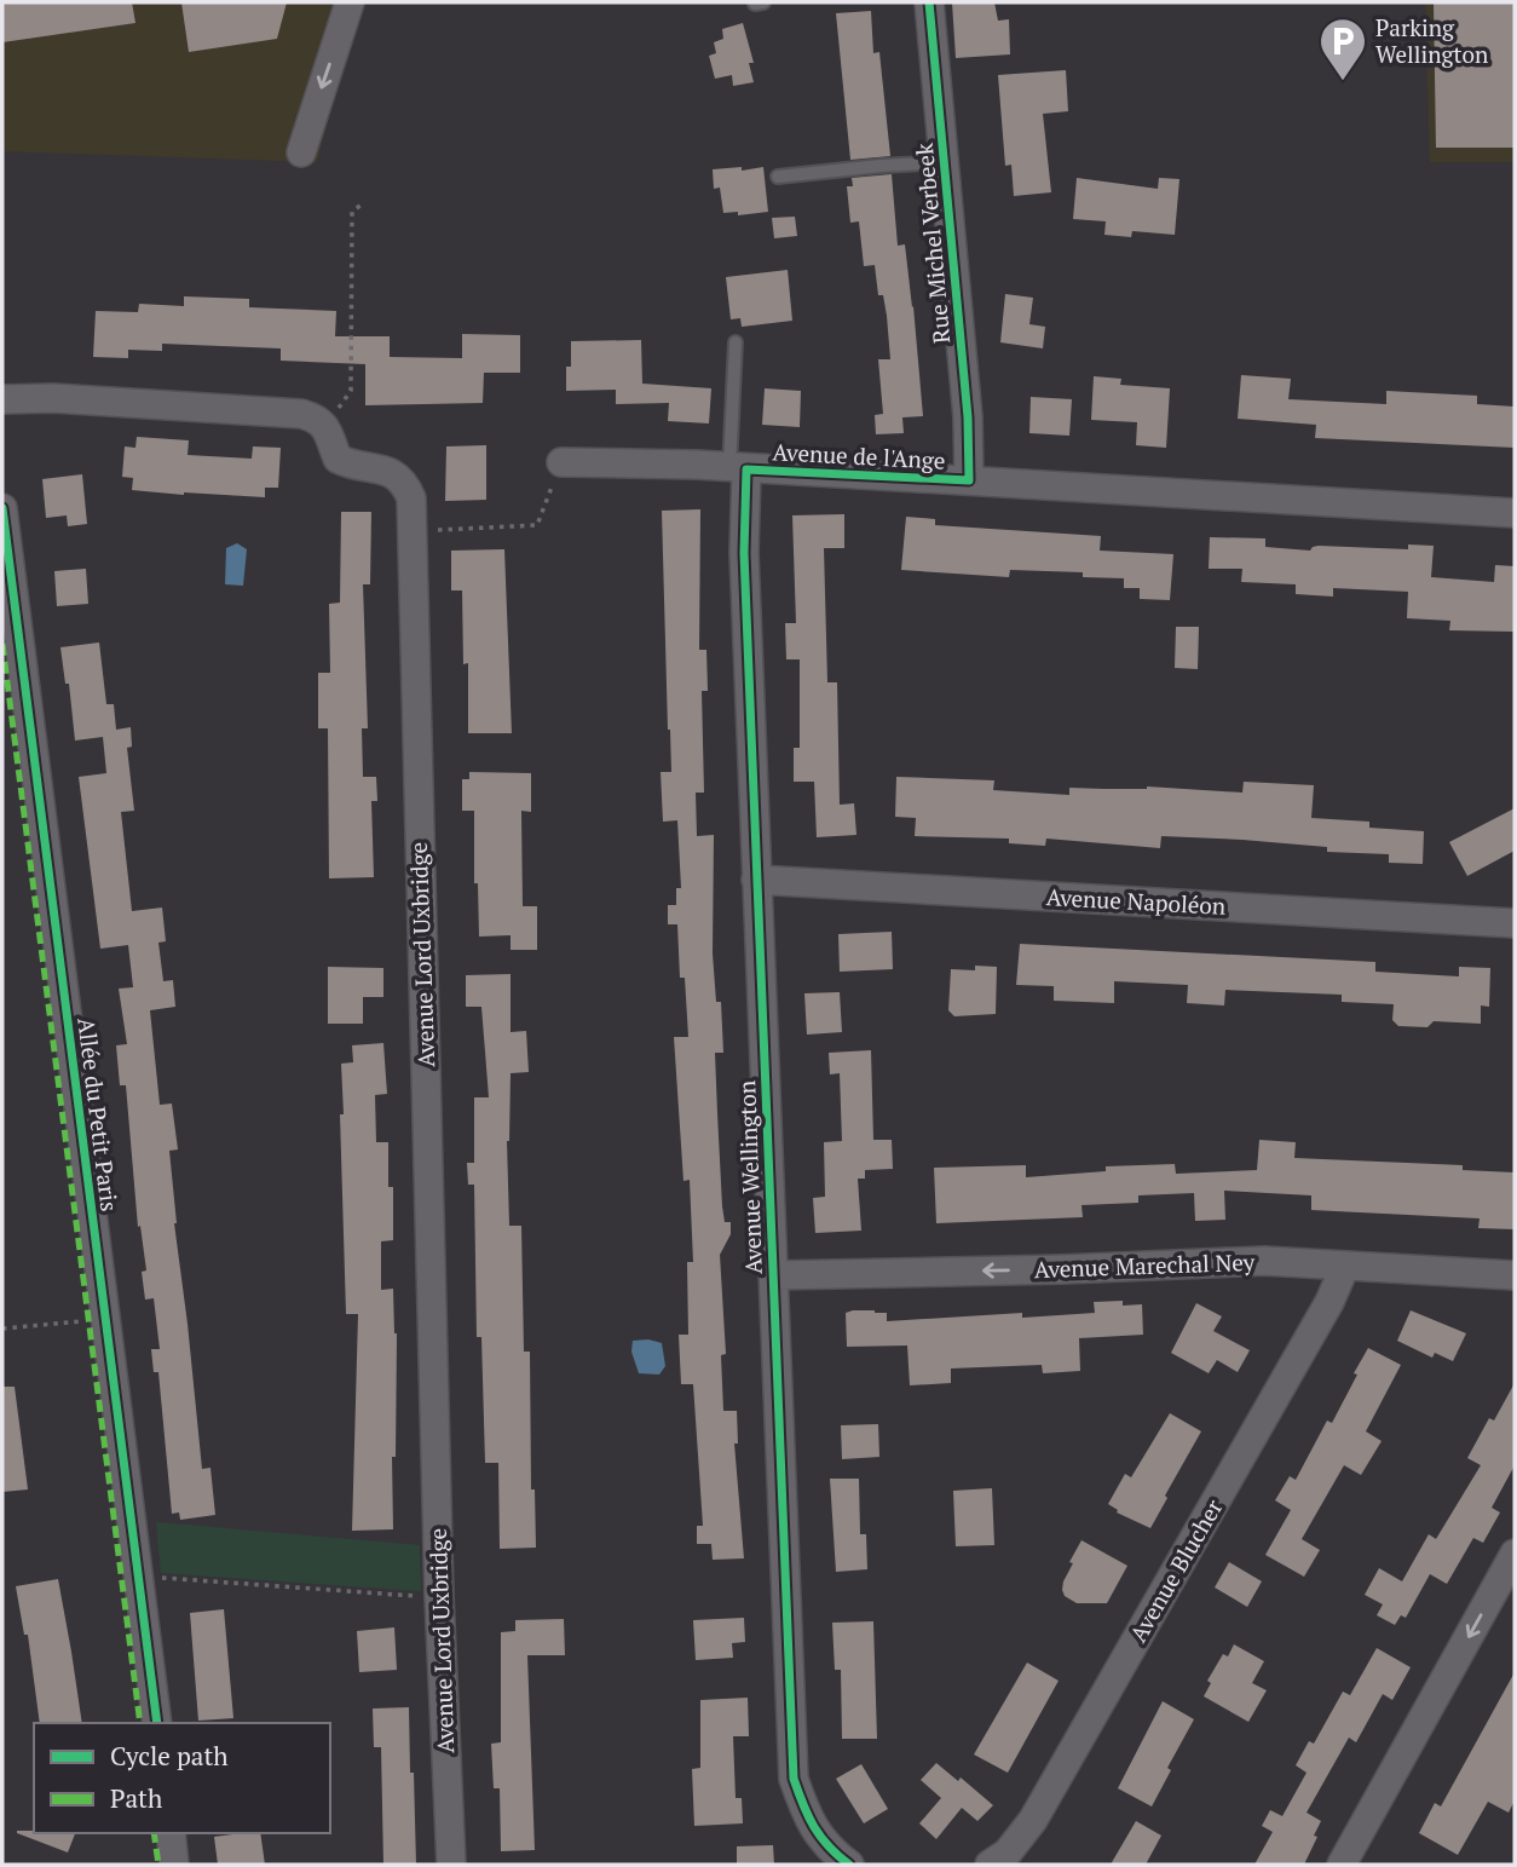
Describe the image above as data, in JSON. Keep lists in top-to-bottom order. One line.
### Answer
{"streets":{"street":["Rue Michel Verbeek","Avenue de l'Ange","Avenue Napoléon","Avenue Lord Uxbridge","Allée du Petit Paris","Avenue Wellington","Avenue Marechal Ney","Avenue Blucher"]},"crossings":[["Rue Michel Verbeek","Avenue de l'Ange"],["Avenue de l'Ange","Avenue Wellington"],["Avenue Napoléon","Avenue Wellington"],["Avenue Wellington","Avenue Marechal Ney"],["Avenue Marechal Ney","Avenue Blucher"]],"one_way":["Avenue Marechal Ney"],"places":{"parking":["Parking Wellington"]},"legend":["Cycle path","Path"]}
